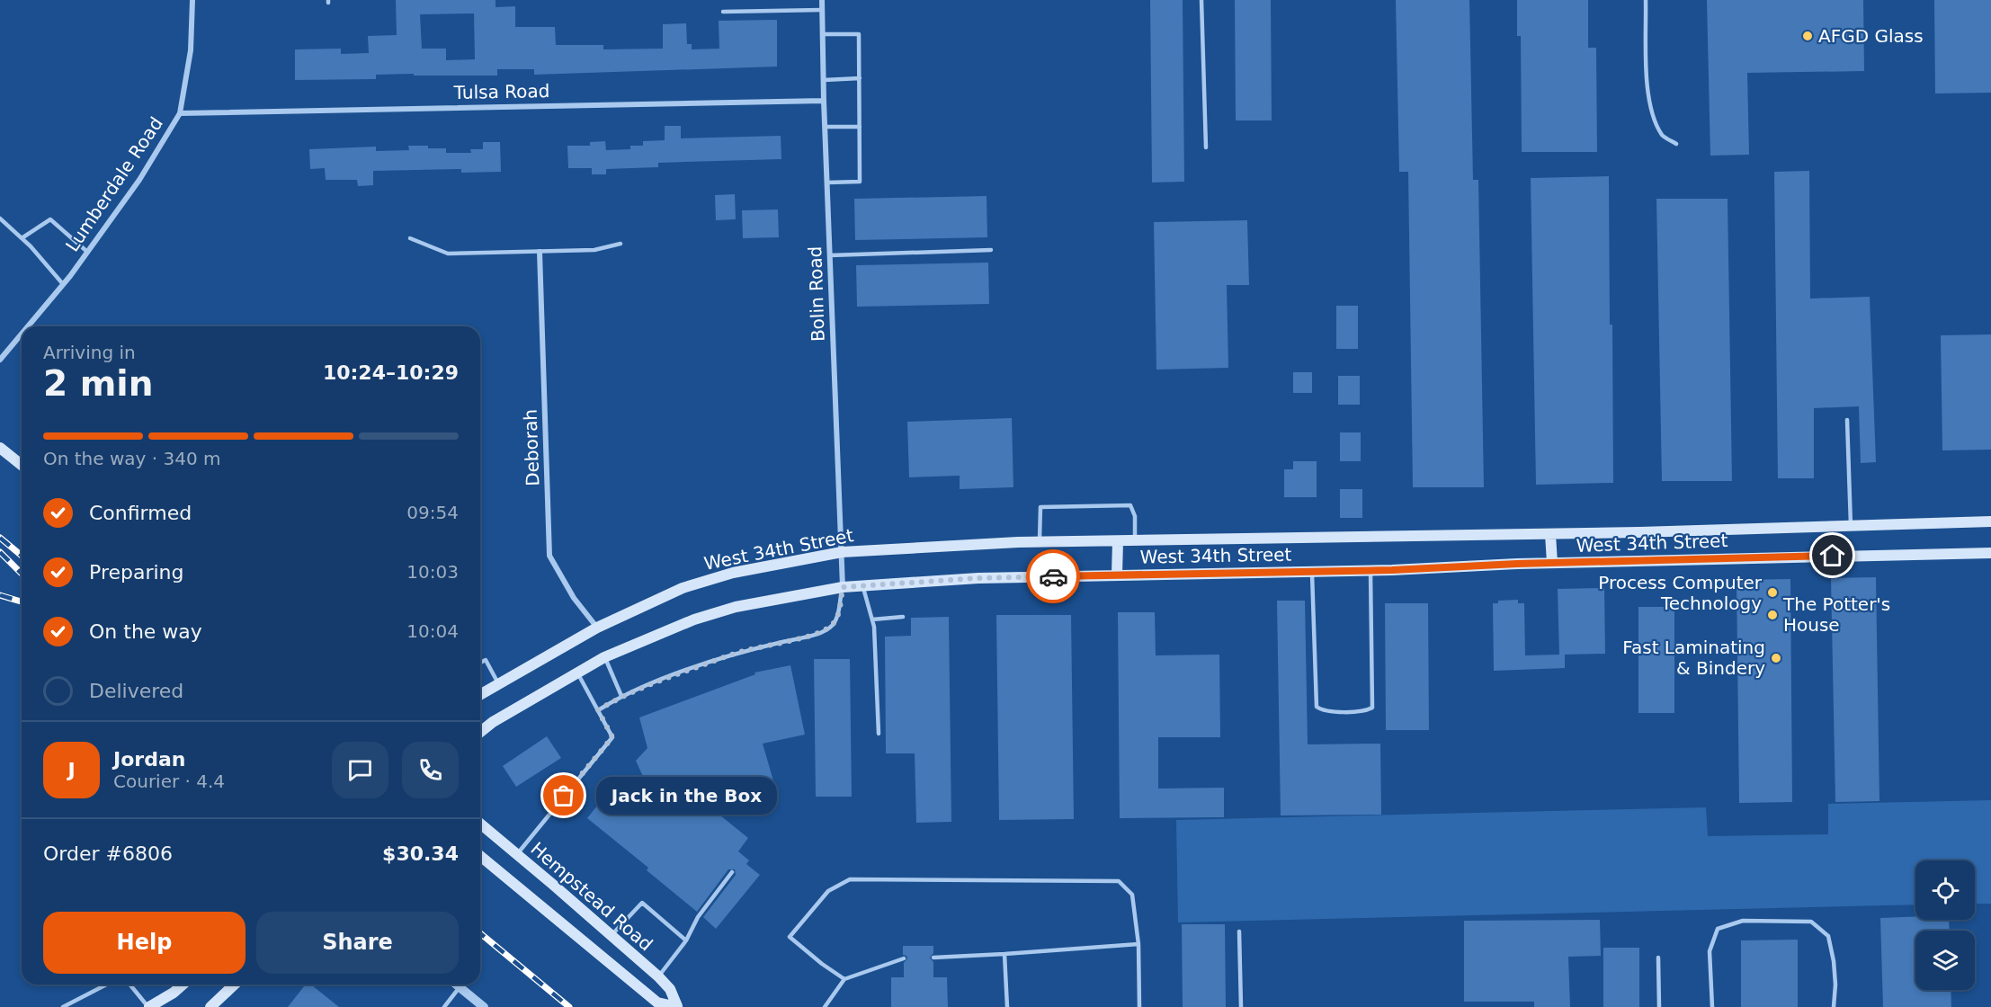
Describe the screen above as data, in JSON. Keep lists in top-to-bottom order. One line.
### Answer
{"streets":{"main road":["West 34th Street","Hempstead Road"],"street":["Tulsa Road","Lumberdale Road","Bolin Road","Deborah"]},"crossings":[["Tulsa Road","Lumberdale Road"],["Tulsa Road","Bolin Road"],["Bolin Road","West 34th Street"],["Deborah","West 34th Street"]],"places":["AFGD Glass","Process Computer Technology","The Potter's House","Fast Laminating & Bindery","Jack in the Box"],"page":{"heading":["2 min","Arriving in","10:24–10:29"],"panel":["Jordan","Courier · 4.4","Order #6806","$30.34"],"bar":"On the way · 340 m","list":[["Confirmed","09:54"],["Preparing","10:03"],["On the way","10:04"],"Delivered"],"round":"J","bubble":"Jack in the Box","buttons":["Help","Share"]}}
